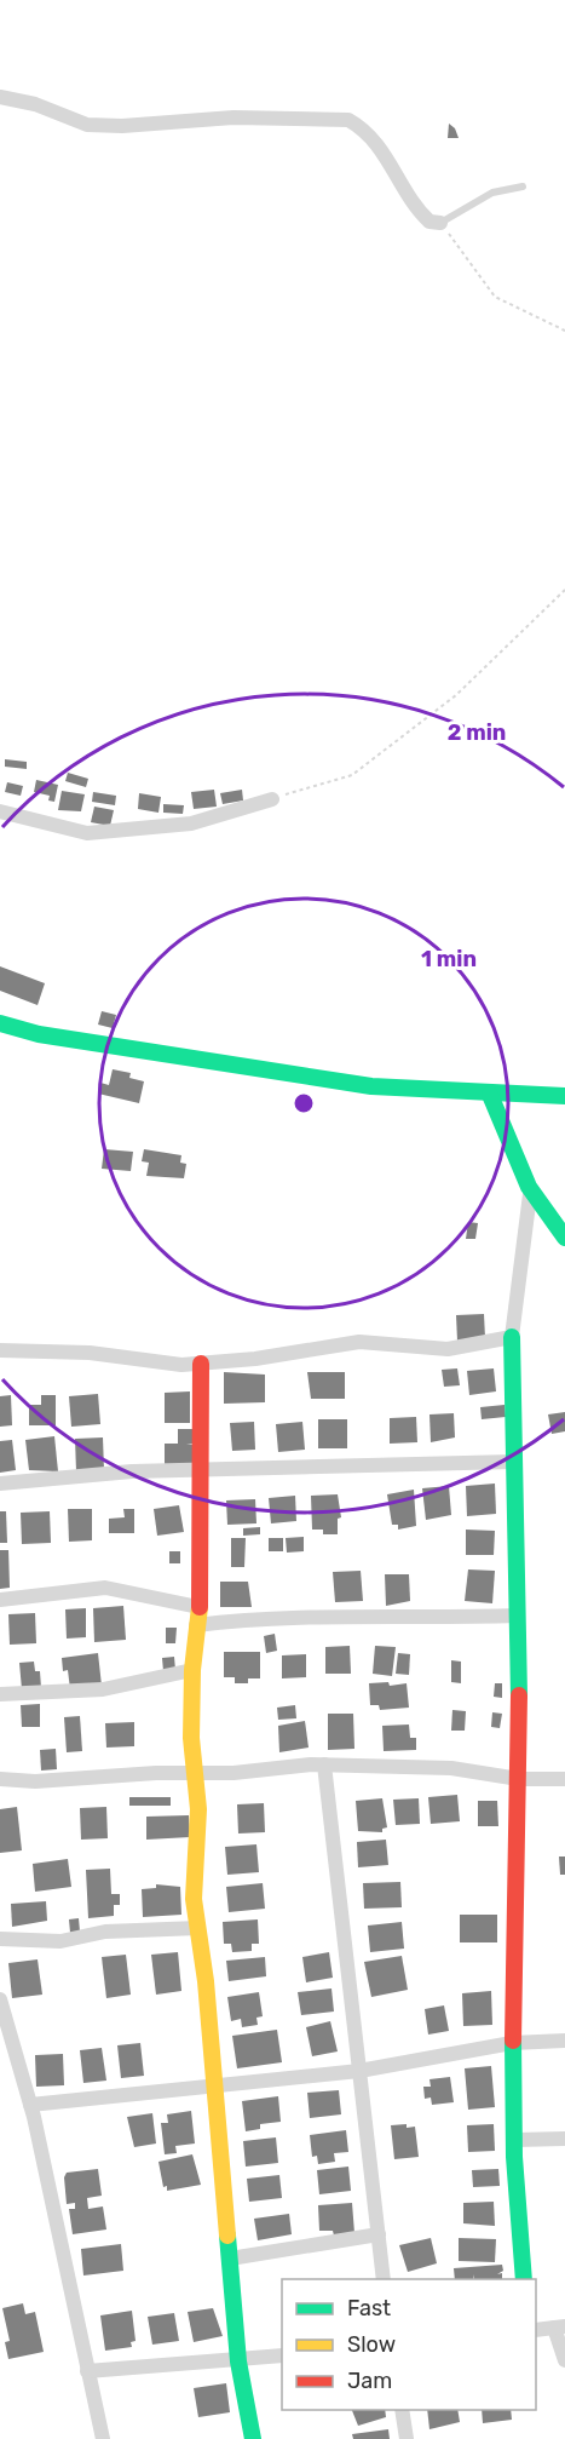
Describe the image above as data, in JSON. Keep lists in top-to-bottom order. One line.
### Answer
{"legend":["Fast","Slow","Jam"],"rings":["2 min","1 min"]}
